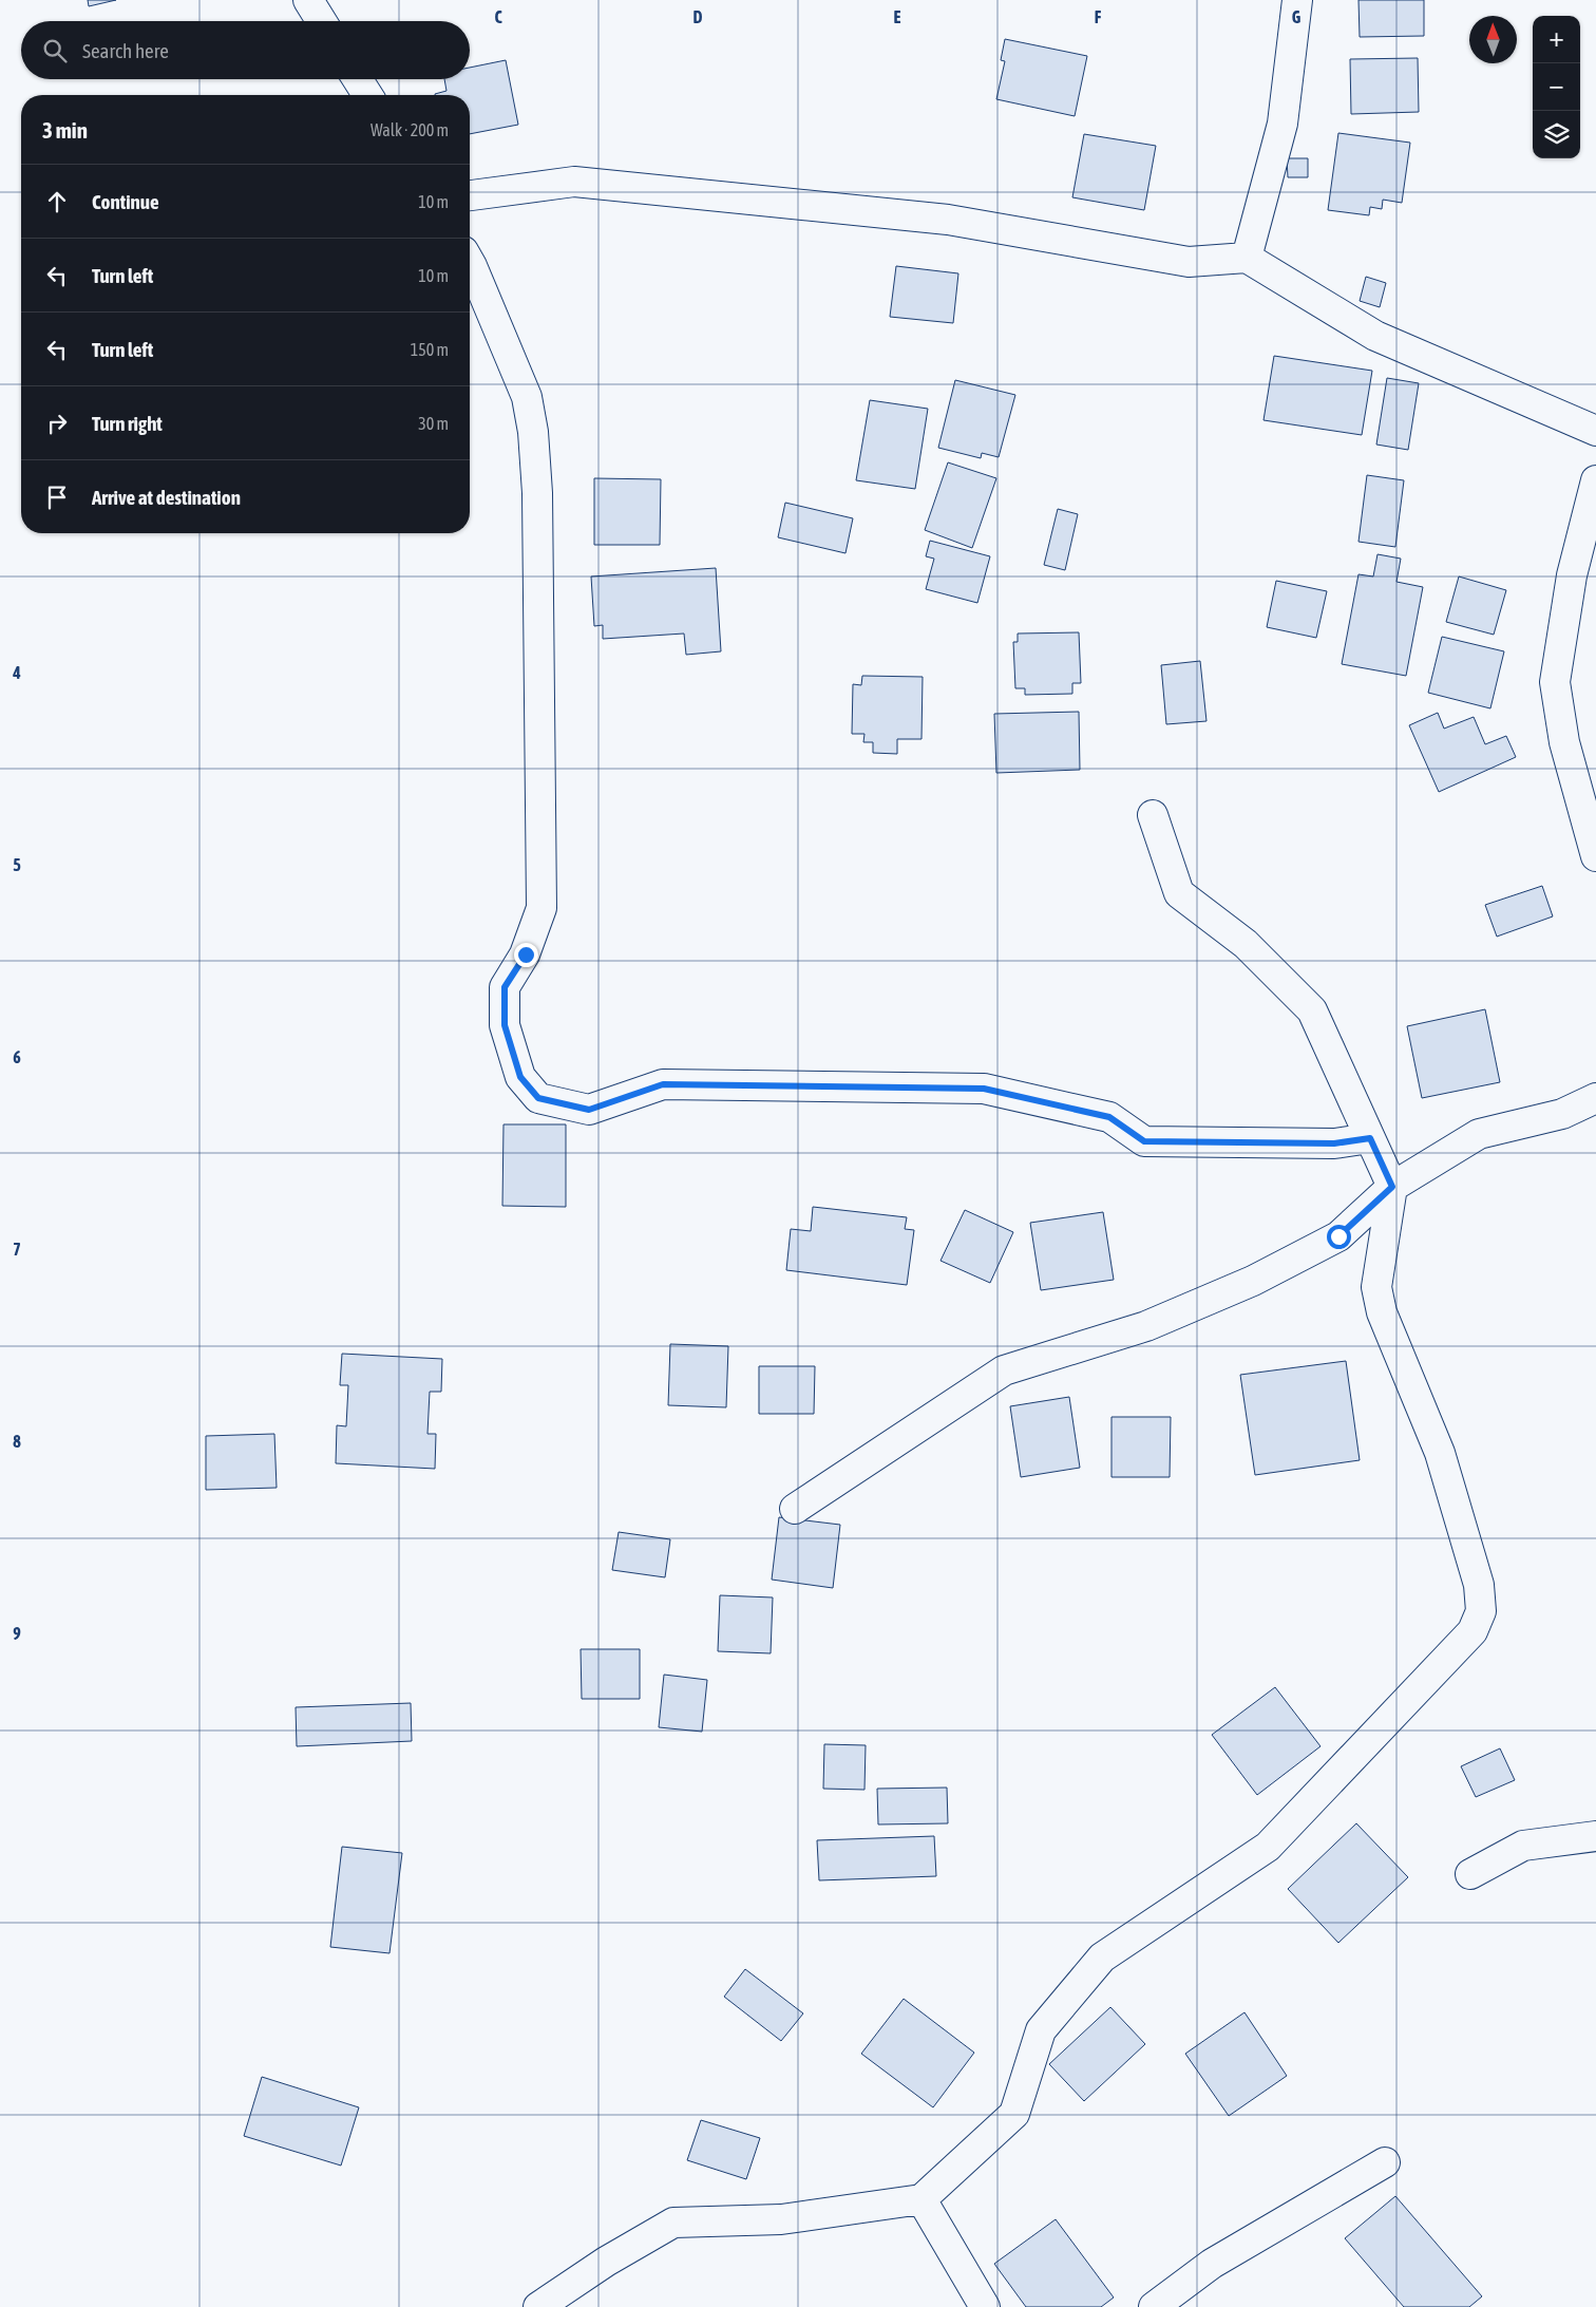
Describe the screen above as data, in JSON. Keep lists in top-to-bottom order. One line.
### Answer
{"north":"top","page":{"map_buttons":["+","−"],"search":"Search here","heading":["3 min","Walk · 200 m"],"list":[["Continue","10 m"],["Turn left","10 m"],["Turn left","150 m"],["Turn right","30 m"],"Arrive at destination"]},"grid":{"columns":["C","D","E","F","G"],"rows":["4","5","6","7","8","9"]}}
